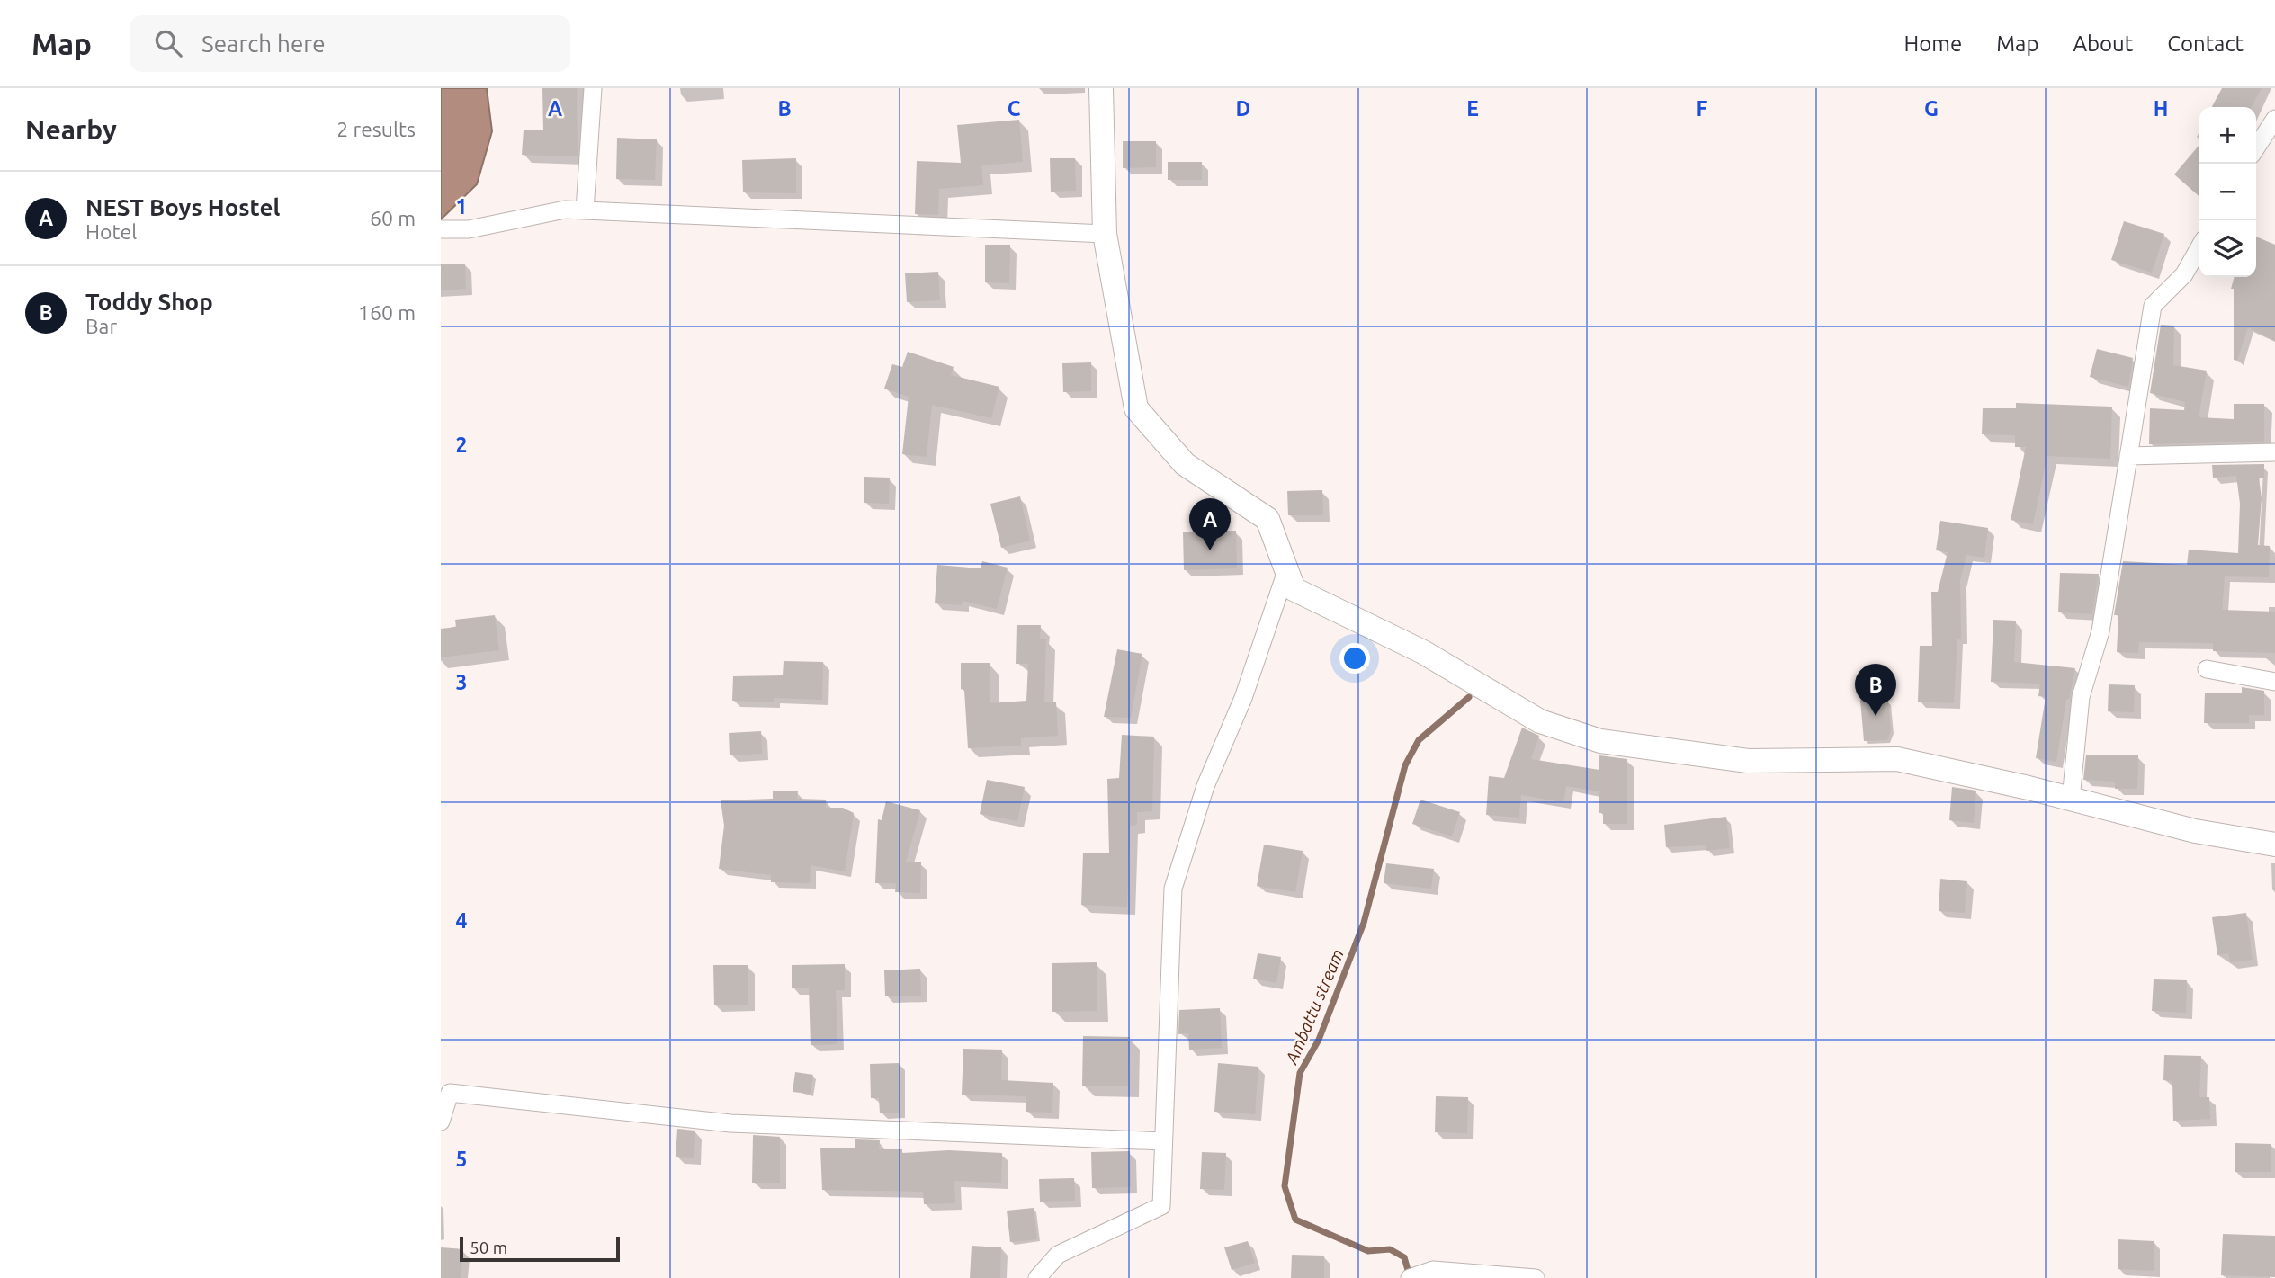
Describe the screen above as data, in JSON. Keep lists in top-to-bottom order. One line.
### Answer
{"water":["Ambattu stream"],"scale_bar":"50 m","page":{"header":"Map","search":"Search here","nav":["Home","Map","About","Contact"],"heading":["Nearby","2 results"],"map_buttons":["+","−"],"list":[{"mark":"A","name":"NEST Boys Hostel","note":"Hotel","value":"60 m"},{"mark":"B","name":"Toddy Shop","note":"Bar","value":"160 m"}],"pins":["A","B"],"scale":"50 m"},"grid":{"columns":["A","B","C","D","E","F","G","H"],"rows":["1","2","3","4","5"]}}
